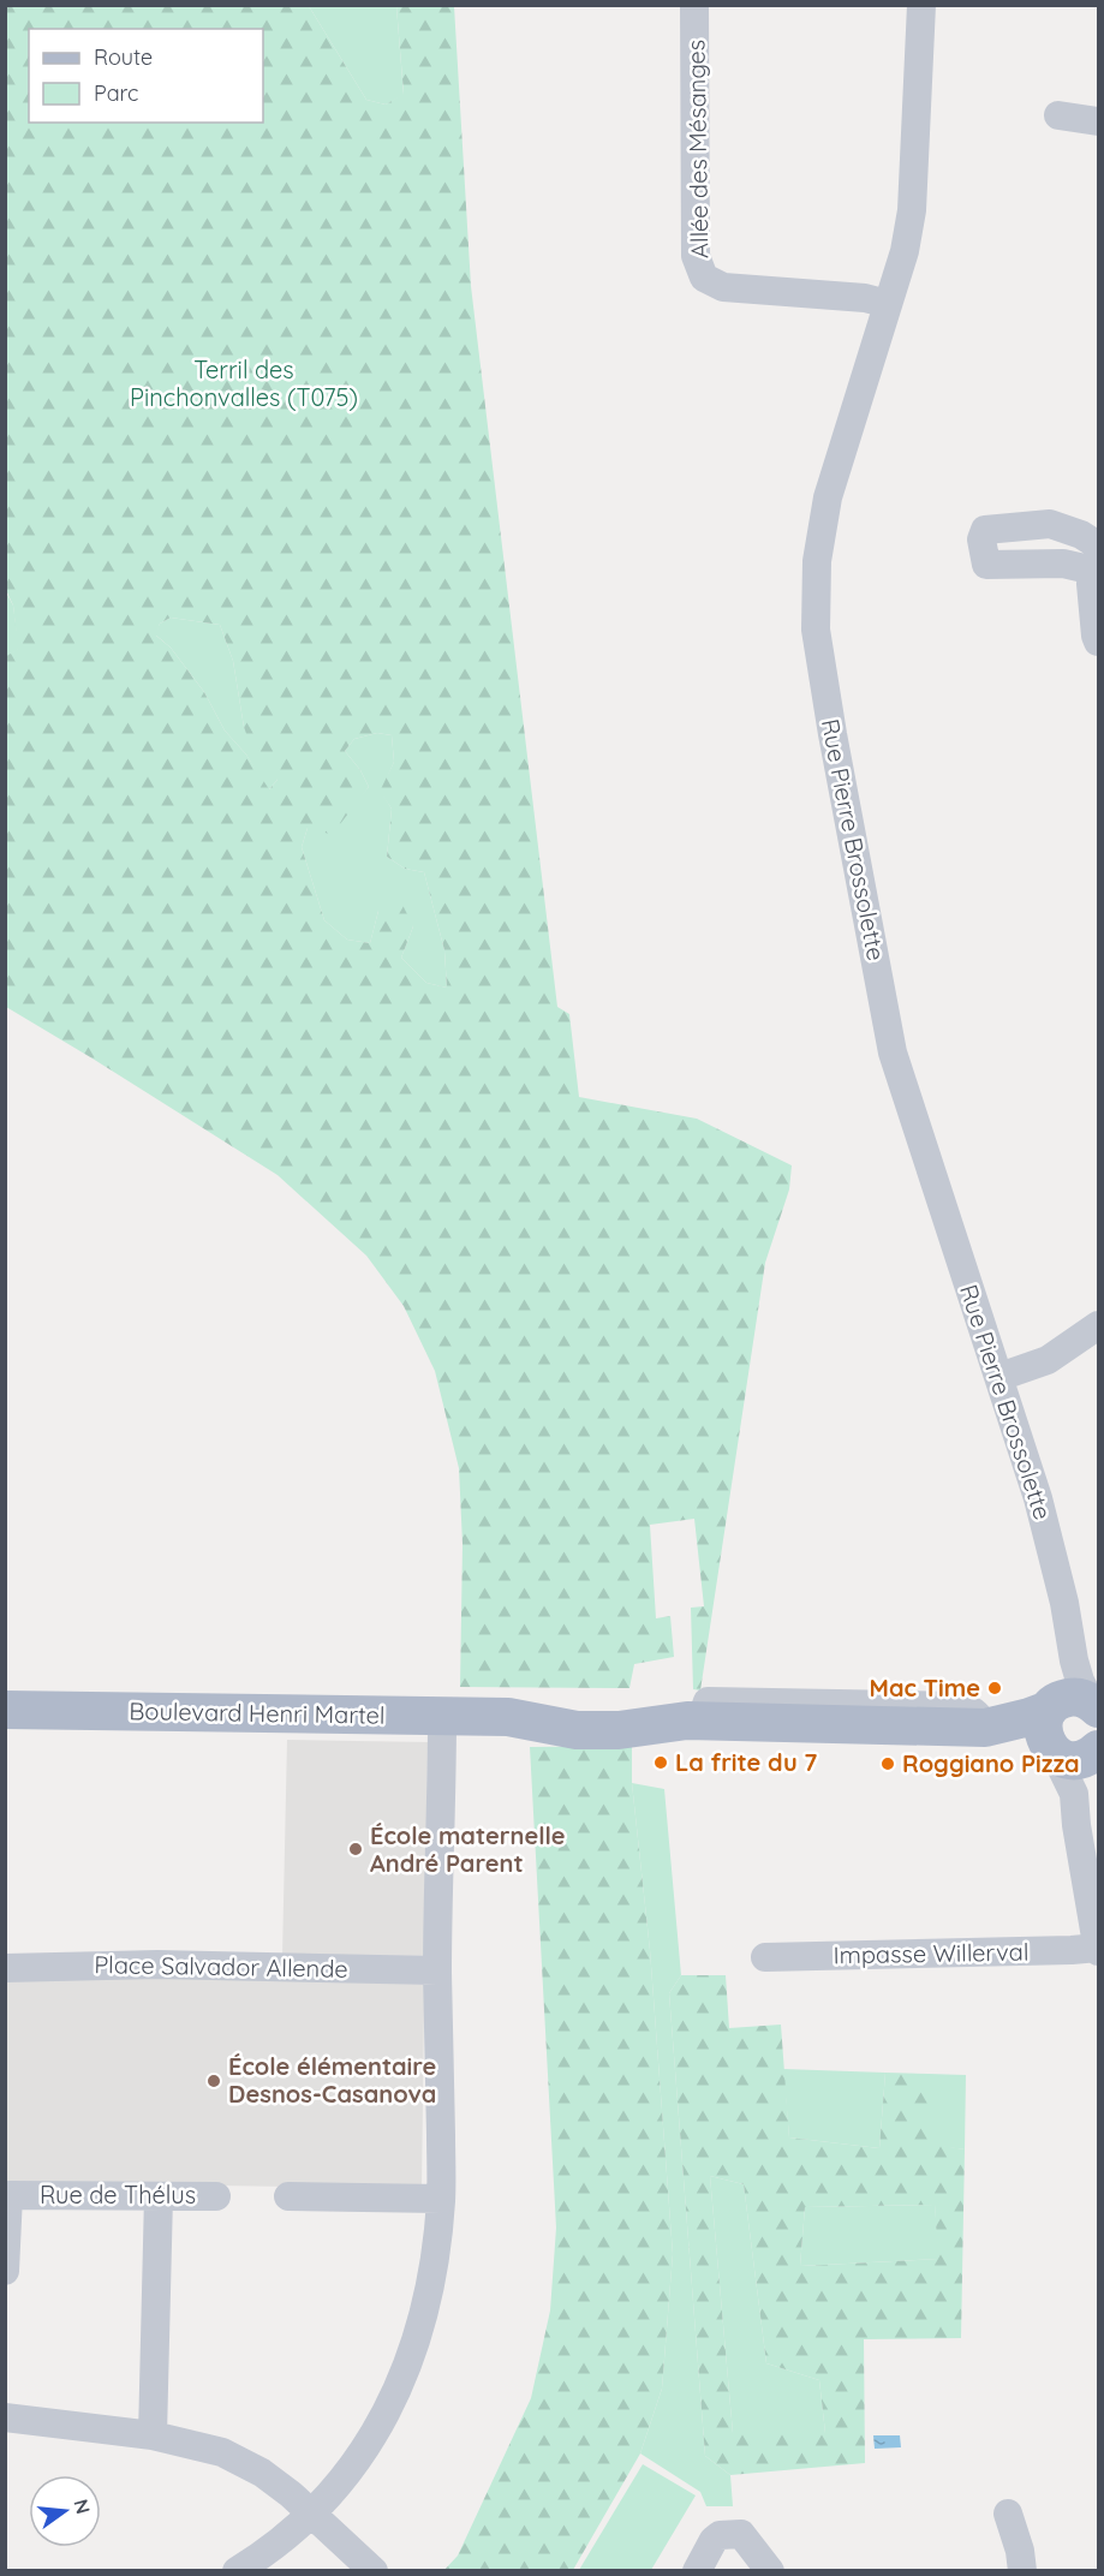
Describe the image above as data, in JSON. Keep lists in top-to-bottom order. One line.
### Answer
{"streets":{"main road":["Boulevard Henri Martel"],"street":["Allée des Mésanges","Rue Pierre Brossolette","Impasse Willerval","Place Salvador Allende","Rue de Thélus"]},"crossings":[["Allée des Mésanges","Rue Pierre Brossolette"],["Rue Pierre Brossolette","Boulevard Henri Martel"]],"parks":["Terril des Pinchonvalles (T075)"],"places":["Mac Time","La frite du 7","Roggiano Pizza","École maternelle André Parent","École élémentaire Desnos-Casanova"],"legend":["Route","Parc"],"north":"right"}
